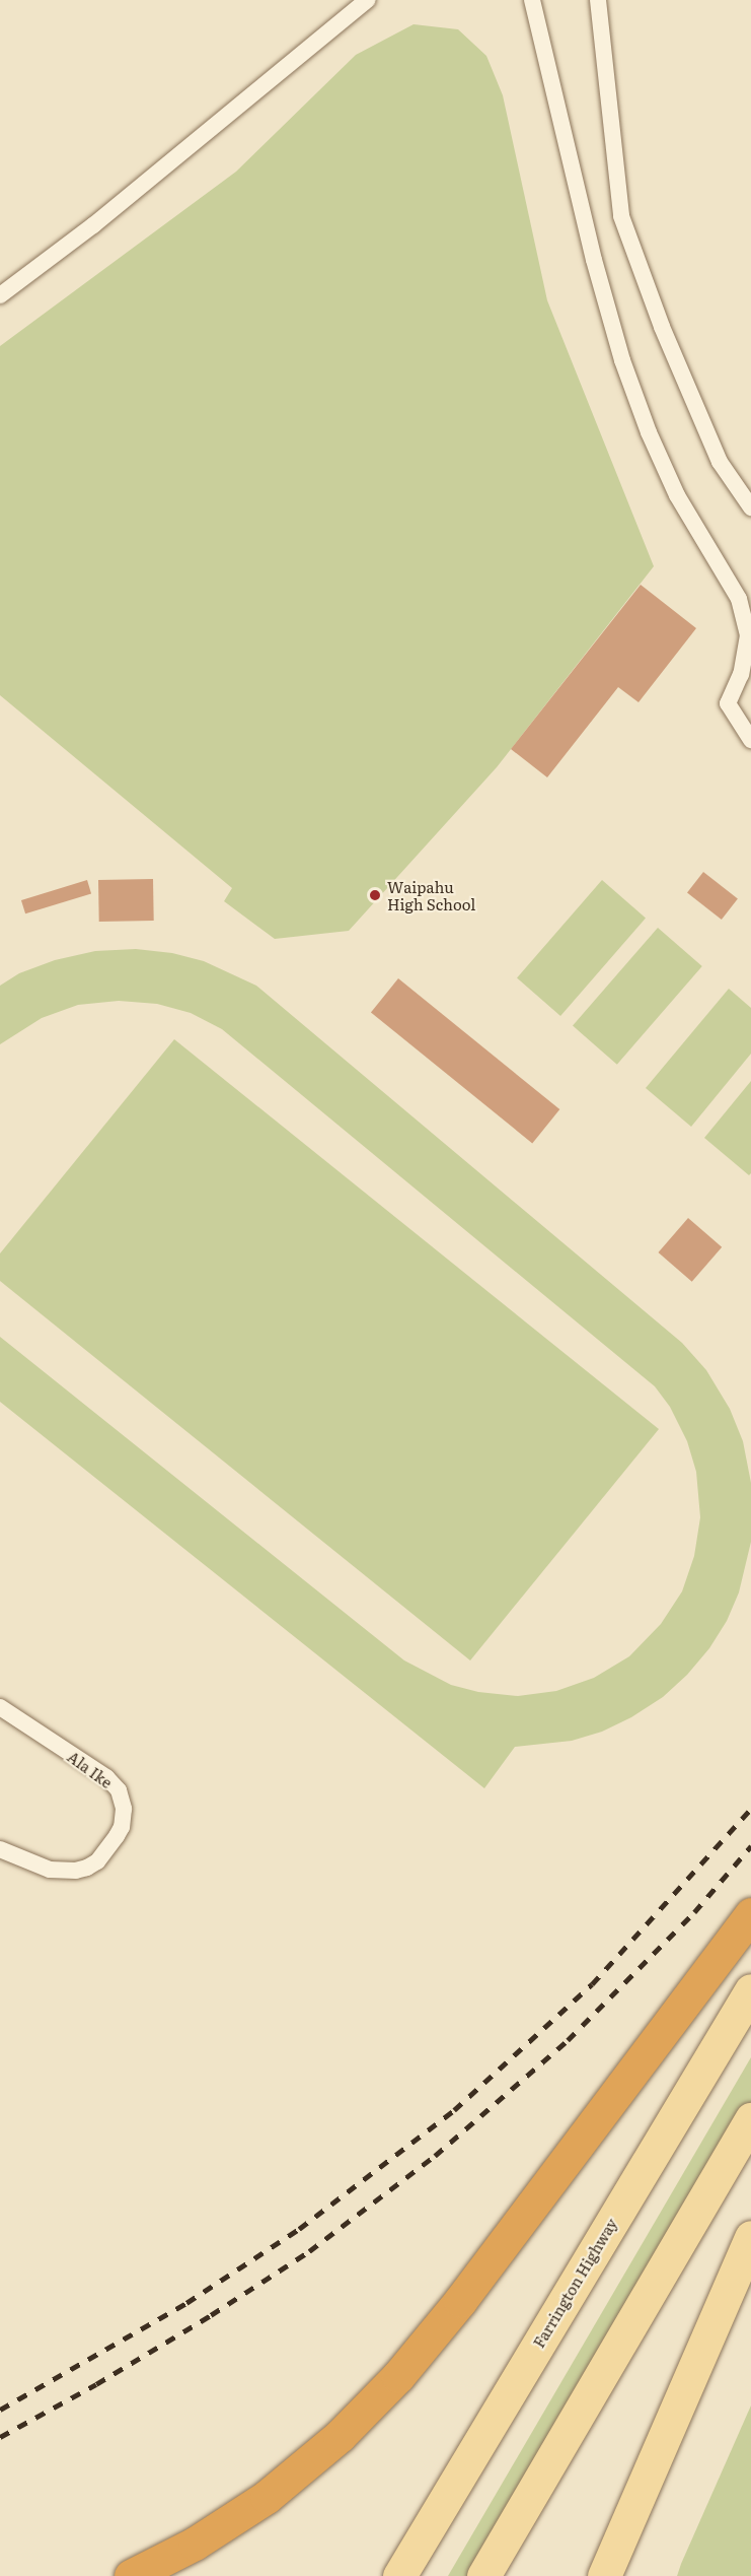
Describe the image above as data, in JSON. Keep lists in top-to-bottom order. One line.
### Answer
{"streets":{"main road":["Farrington Highway"],"lane":["Ala Ike"]},"places":["Waipahu High School"]}
